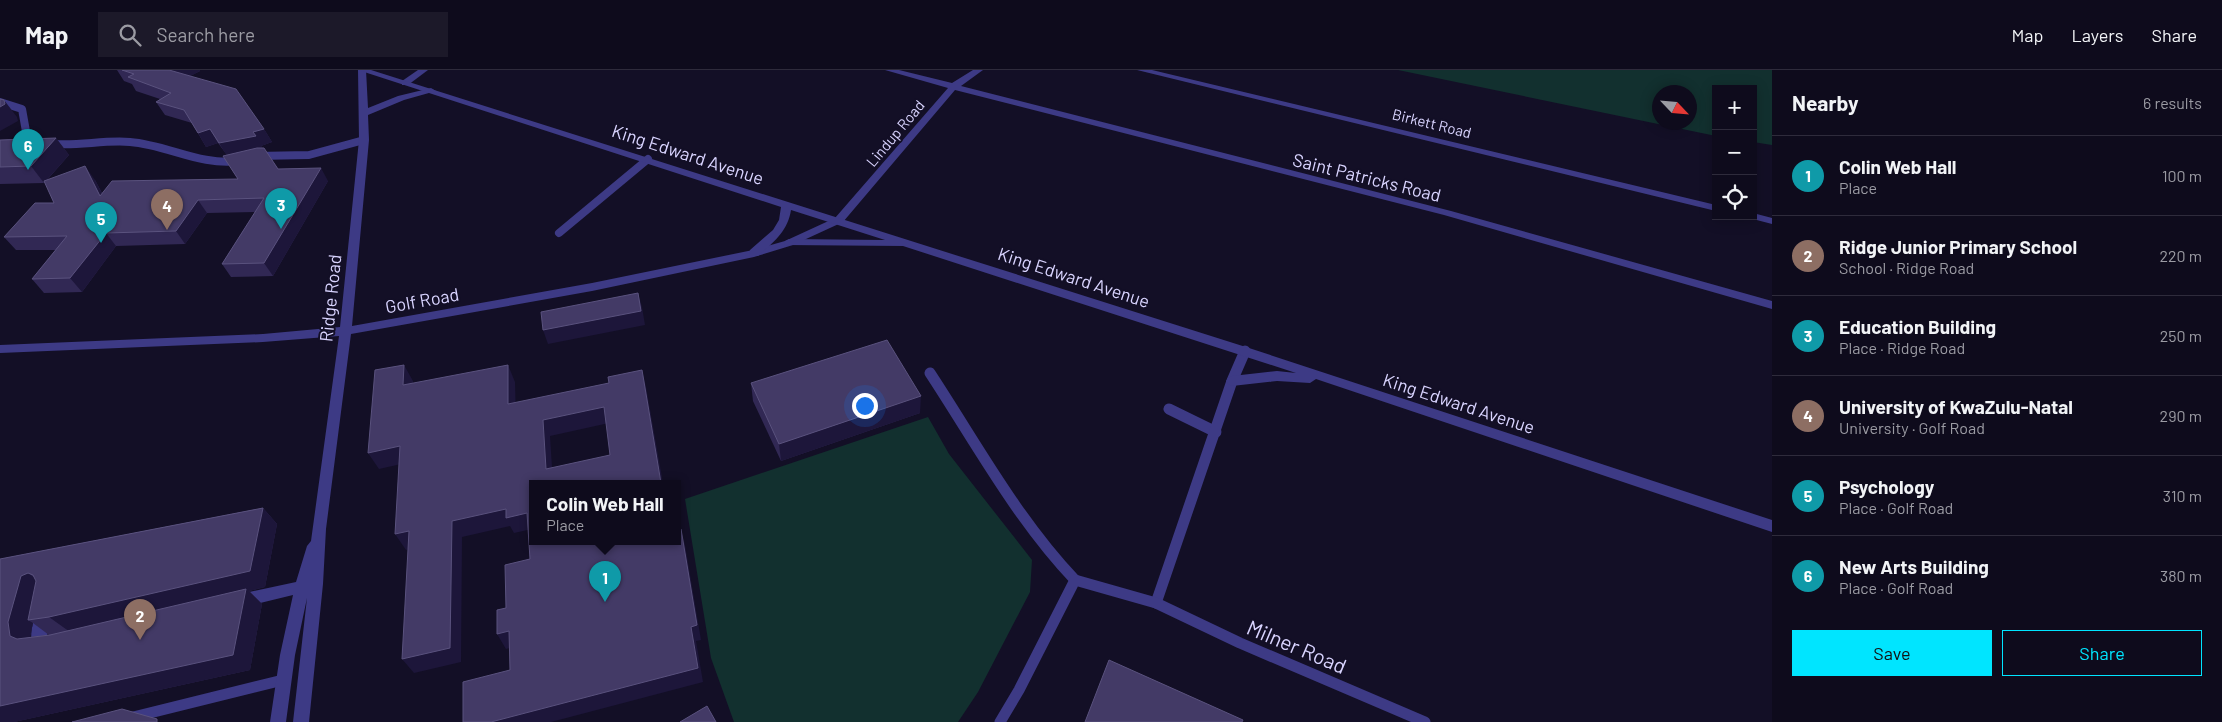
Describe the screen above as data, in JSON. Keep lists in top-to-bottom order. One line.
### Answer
{"streets":{"street":["Birkett Road","Lindup Road","King Edward Avenue","Saint Patricks Road","Ridge Road","Golf Road"],"lane":["Milner Road"]},"crossings":[["Lindup Road","King Edward Avenue"],["Lindup Road","Saint Patricks Road"],["Lindup Road","Golf Road"],["King Edward Avenue","Ridge Road"],["King Edward Avenue","Golf Road"],["Ridge Road","Golf Road"]],"north":"bottom right","page":{"header":"Map","search":"Search here","nav":["Map","Layers","Share"],"heading":["Nearby","6 results"],"map_buttons":["+","−"],"pins":["6","3","4","5","1","2"],"list":[{"mark":"1","name":"Colin Web Hall","note":"Place","value":"100 m"},{"mark":"2","name":"Ridge Junior Primary School","note":"School · Ridge Road","value":"220 m"},{"mark":"3","name":"Education Building","note":"Place · Ridge Road","value":"250 m"},{"mark":"4","name":"University of KwaZulu-Natal","note":"University · Golf Road","value":"290 m"},{"mark":"5","name":"Psychology","note":"Place · Golf Road","value":"310 m"},{"mark":"6","name":"New Arts Building","note":"Place · Golf Road","value":"380 m"}],"popup":["Colin Web Hall","Place"],"buttons":["Save","Share"]}}
